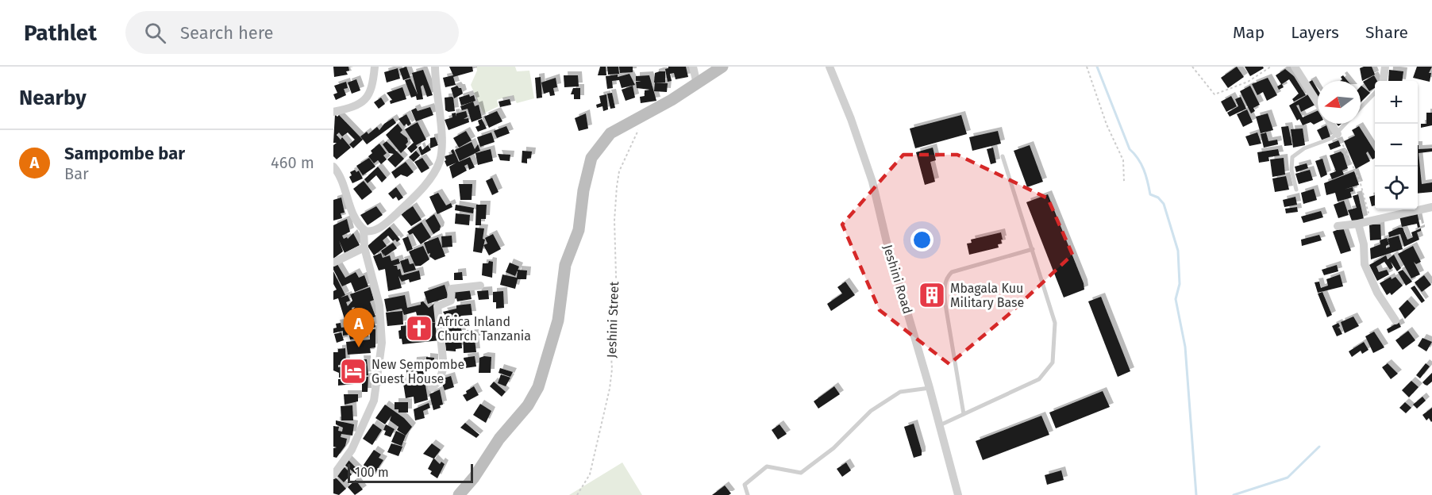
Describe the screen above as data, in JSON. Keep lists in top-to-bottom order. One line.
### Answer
{"streets":{"street":["Jeshini Road"],"path":["Jeshini Street"]},"places":{"building":["Mbagala Kuu Military Base"],"church":["Africa Inland Church Tanzania"],"hotel":["New Sempombe Guest House"]},"scale_bar":"100 m","north":"left","page":{"header":"Pathlet","search":"Search here","nav":["Map","Layers","Share"],"heading":"Nearby","map_buttons":["+","−"],"list":[{"mark":"A","name":"Sampombe bar","note":"Bar","value":"460 m"}],"pins":"A","scale":"100 m"}}
